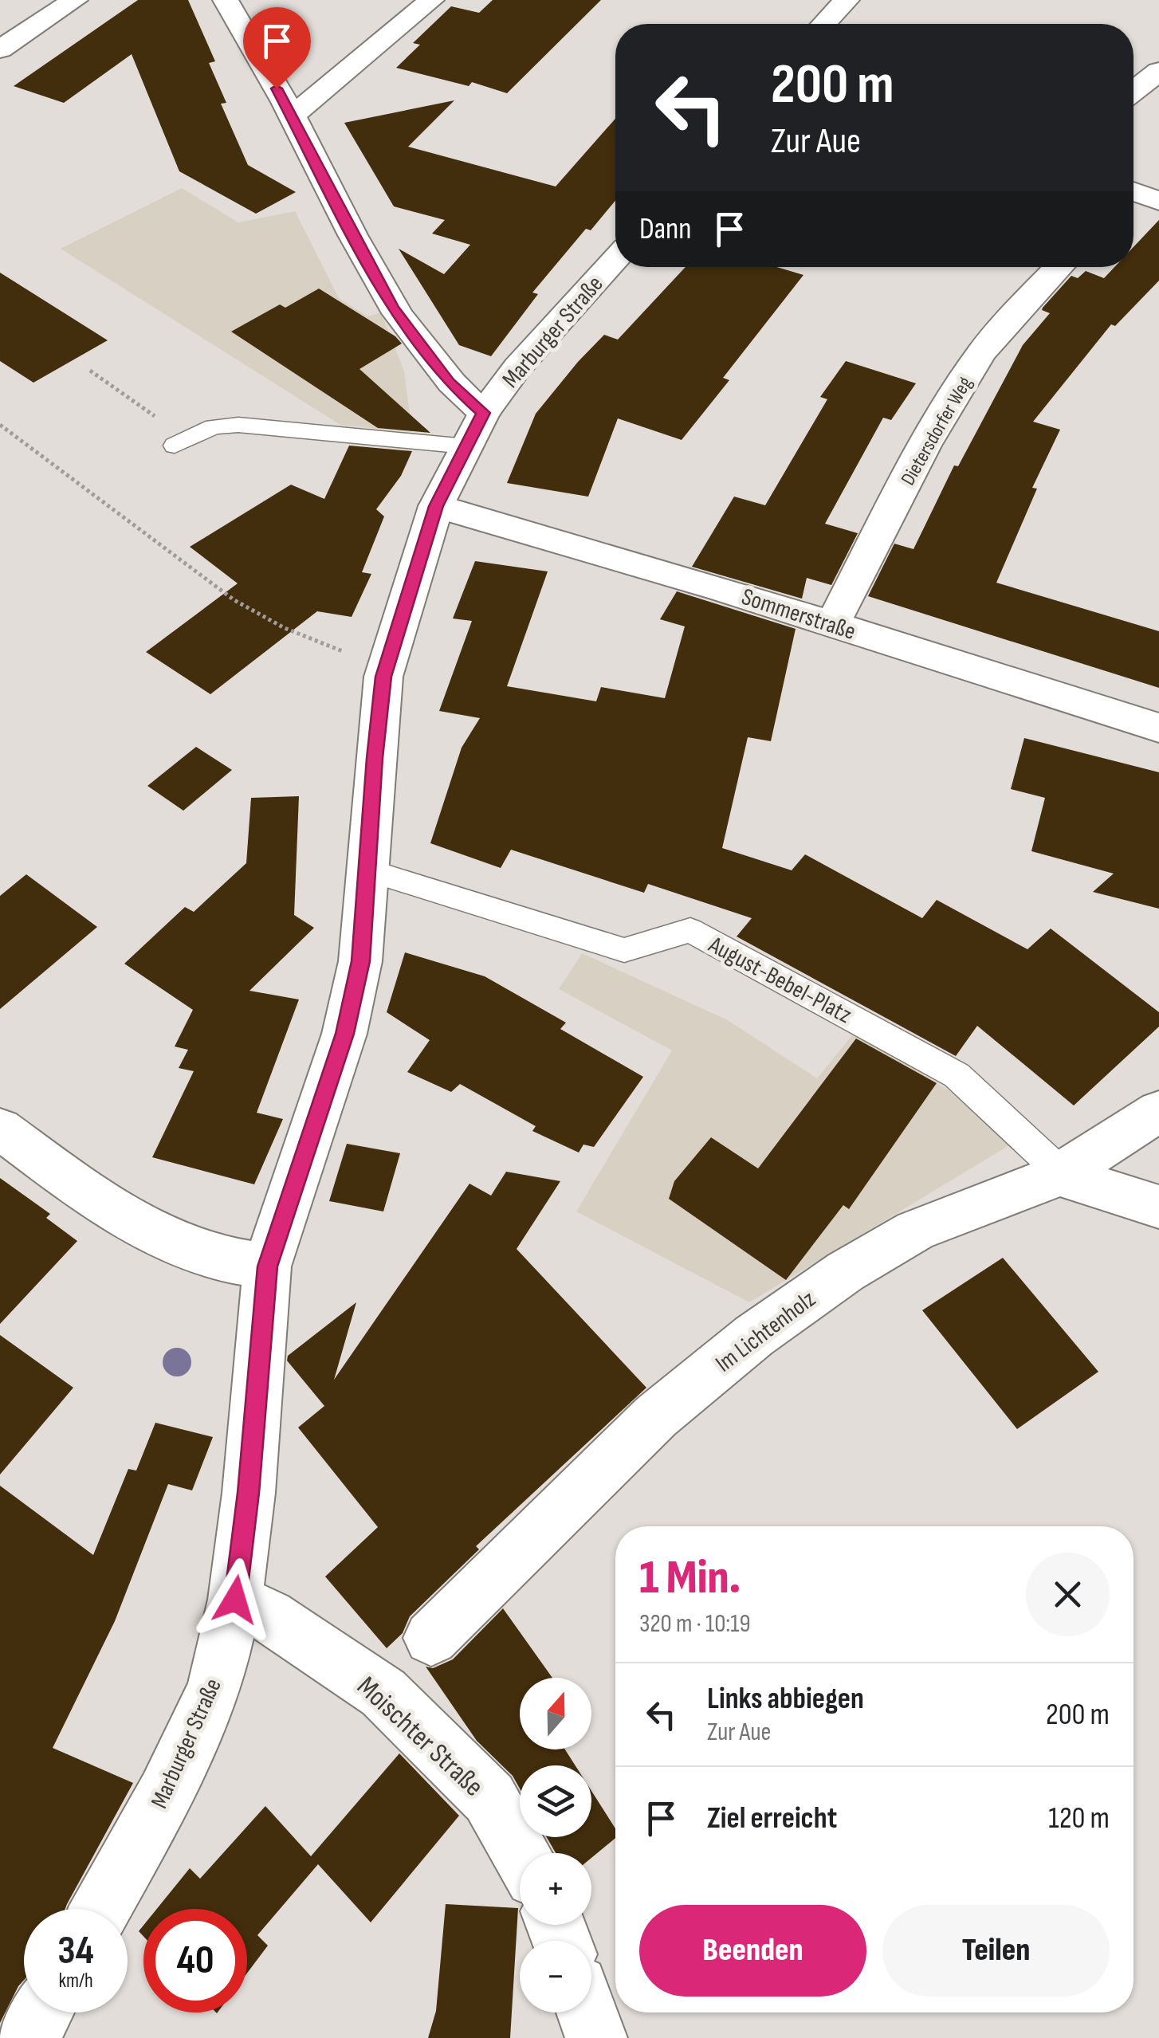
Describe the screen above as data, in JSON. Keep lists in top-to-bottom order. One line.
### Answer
{"streets":{"street":["Marburger Straße","Dietersdorfer Weg","Sommerstraße","Im Lichtenholz","Moischter Straße"],"lane":["August-Bebel-Platz"]},"crossings":[["Marburger Straße","Sommerstraße"],["Marburger Straße","August-Bebel-Platz"],["Marburger Straße","Moischter Straße"],["Dietersdorfer Weg","Sommerstraße"],["August-Bebel-Platz","Im Lichtenholz"]],"north":"top","page":{"turn":["200 m","Zur Aue"],"then":"Dann","heading":["1 Min.","320 m · 10:19"],"list":[{"name":"Links abbiegen","note":"Zur Aue","value":"200 m"},{"name":"Ziel erreicht","value":"120 m"}],"map_buttons":["+","−"],"buttons":["Beenden","Teilen"],"speed":"34 km/h","limit":"40"}}
